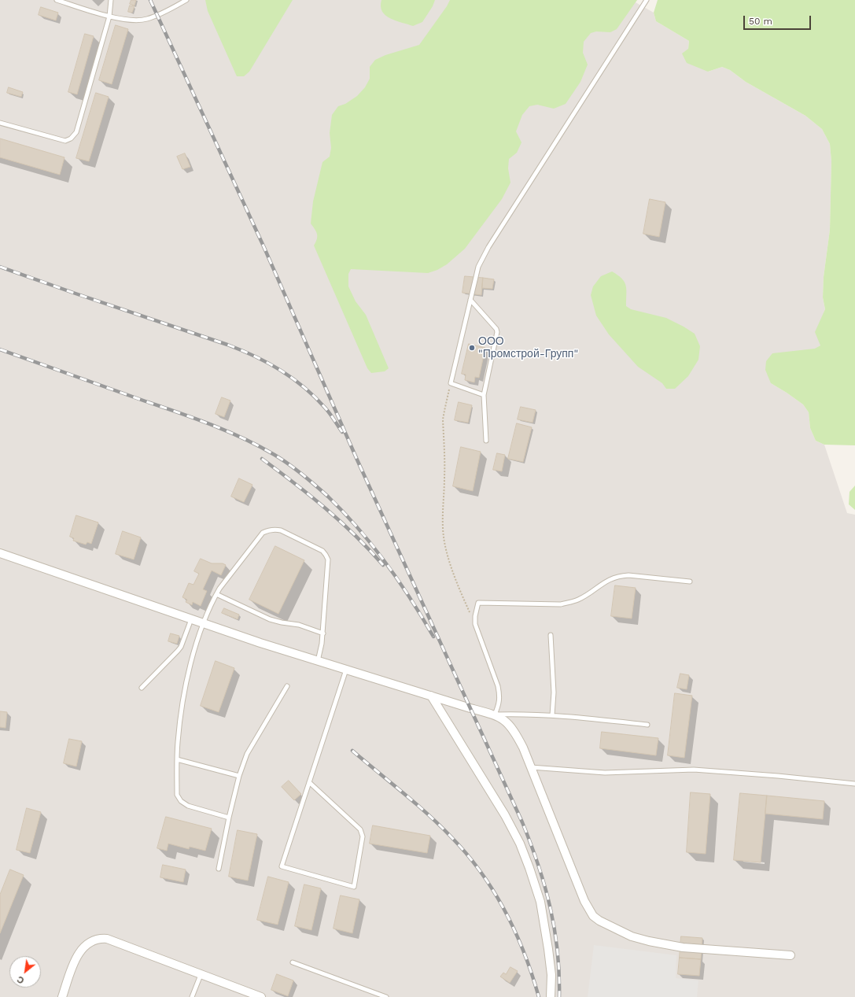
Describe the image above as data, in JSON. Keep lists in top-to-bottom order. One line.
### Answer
{"places":["ООО \"Промстрой-Групп\""],"scale_bar":"50 m","north":"bottom left"}
